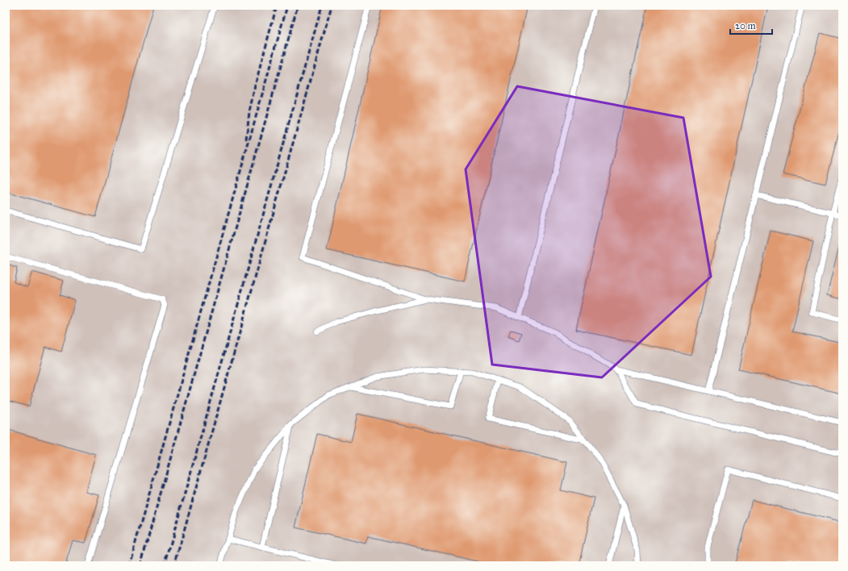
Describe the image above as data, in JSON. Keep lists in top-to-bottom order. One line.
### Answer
{"scale_bar":"20 m"}
